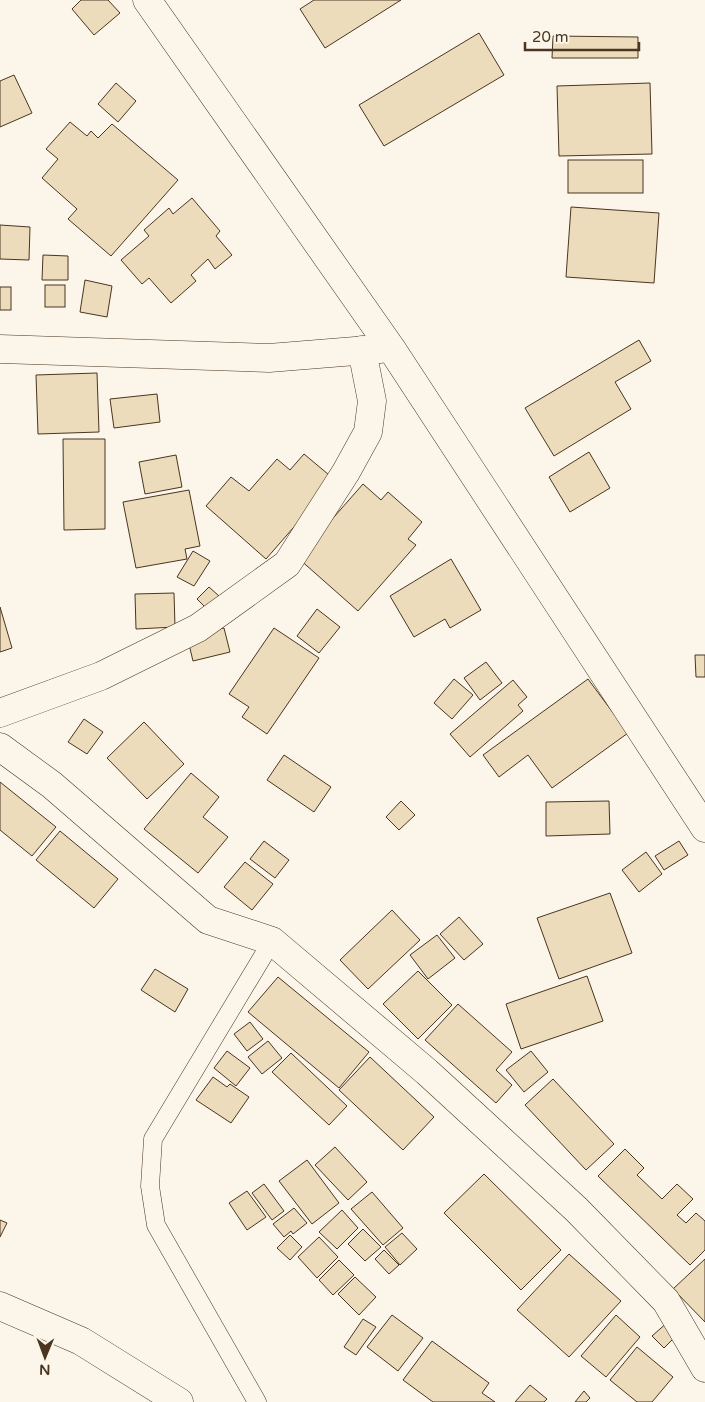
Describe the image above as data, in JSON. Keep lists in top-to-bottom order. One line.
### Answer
{"scale_bar":"20 m","north":"bottom"}
